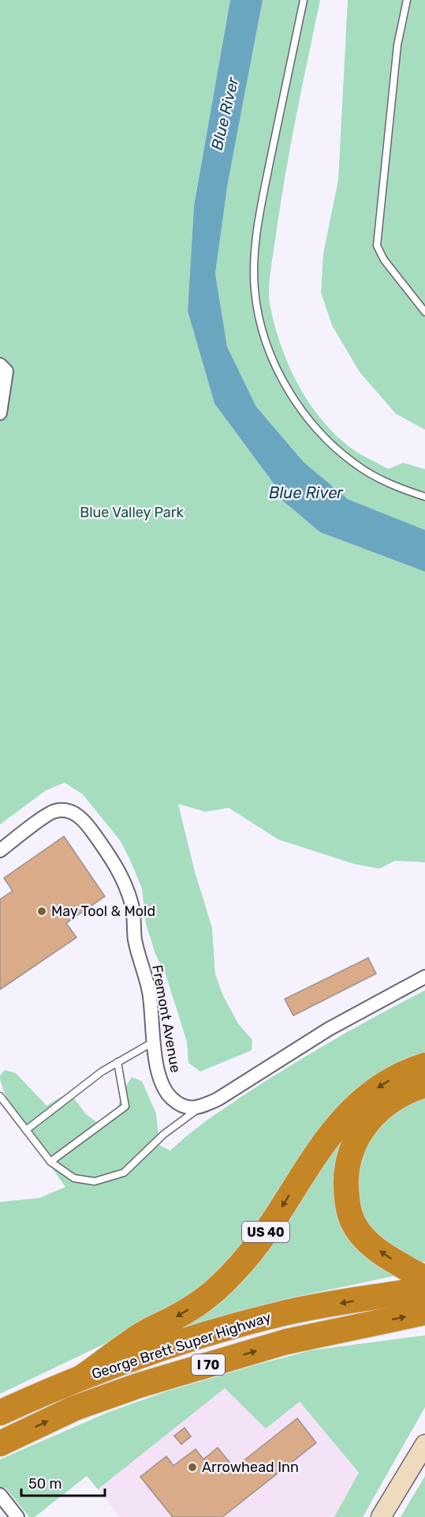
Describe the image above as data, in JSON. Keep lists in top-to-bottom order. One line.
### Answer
{"streets":{"highway":["US 40","George Brett Super Highway","I 70"],"street":["Fremont Avenue"]},"crossings":[["US 40","George Brett Super Highway"]],"water":["Blue River"],"parks":["Blue Valley Park"],"places":["May Tool & Mold","Arrowhead Inn"],"scale_bar":"50 m"}
